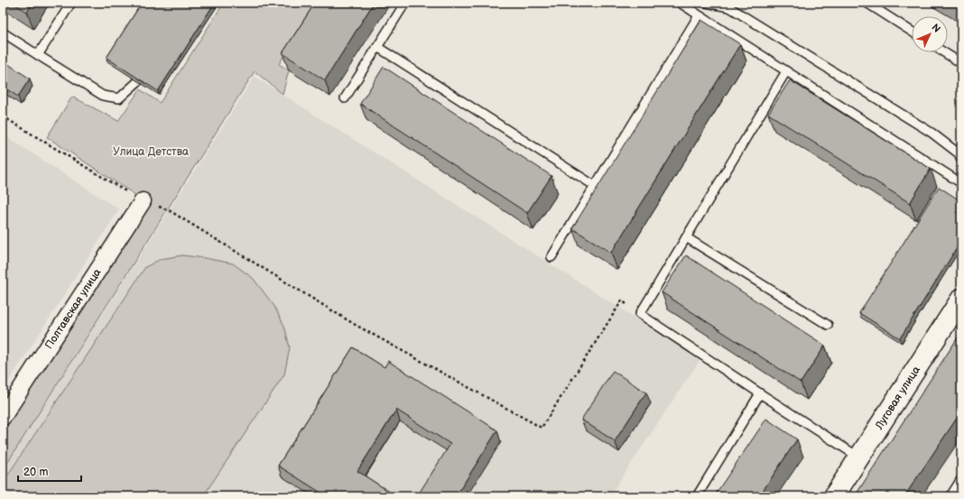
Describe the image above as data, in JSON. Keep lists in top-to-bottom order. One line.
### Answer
{"streets":{"street":["Полтавская улица","Луговая улица"]},"parks":["Улица Детства"],"scale_bar":"20 m","north":"top right"}
